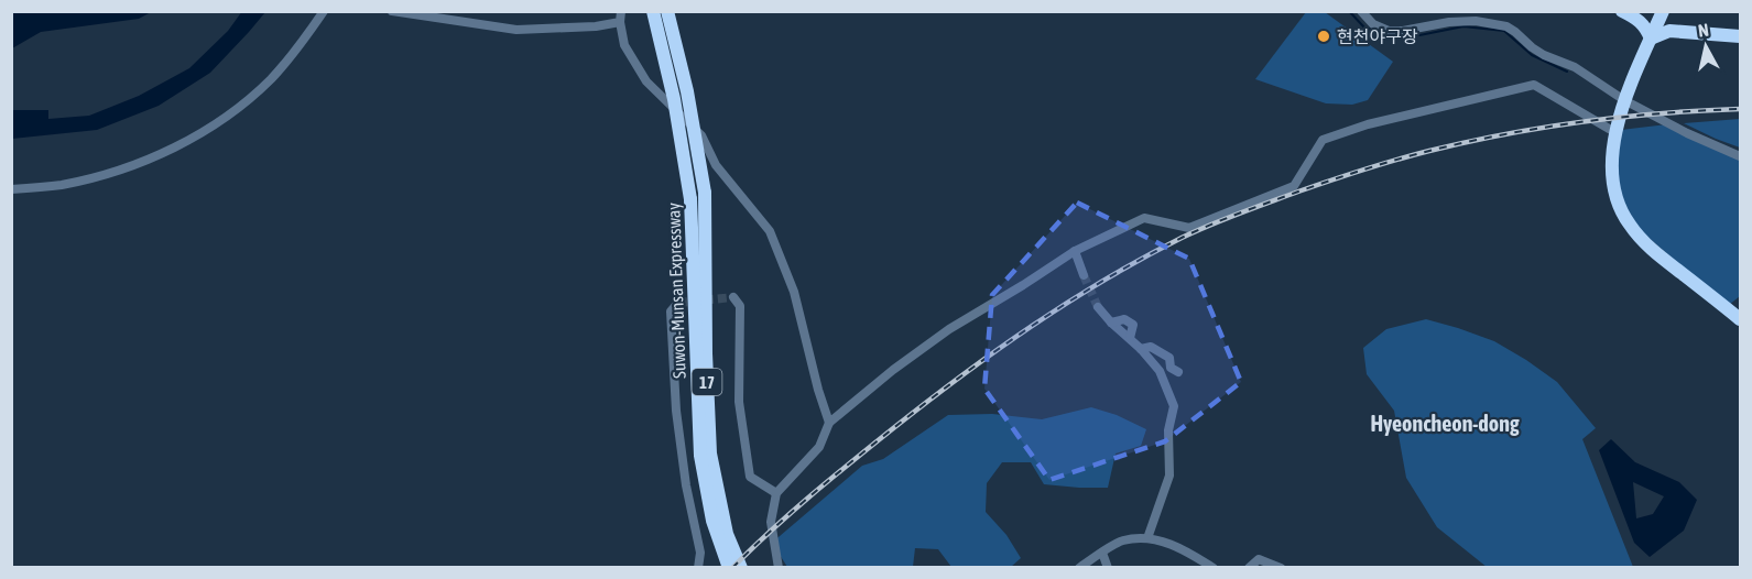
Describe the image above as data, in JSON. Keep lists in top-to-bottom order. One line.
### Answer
{"streets":{"highway":["Suwon-Munsan Expressway","17"]},"districts":["Hyeoncheon-dong"],"places":["현천야구장"],"north":"top"}
